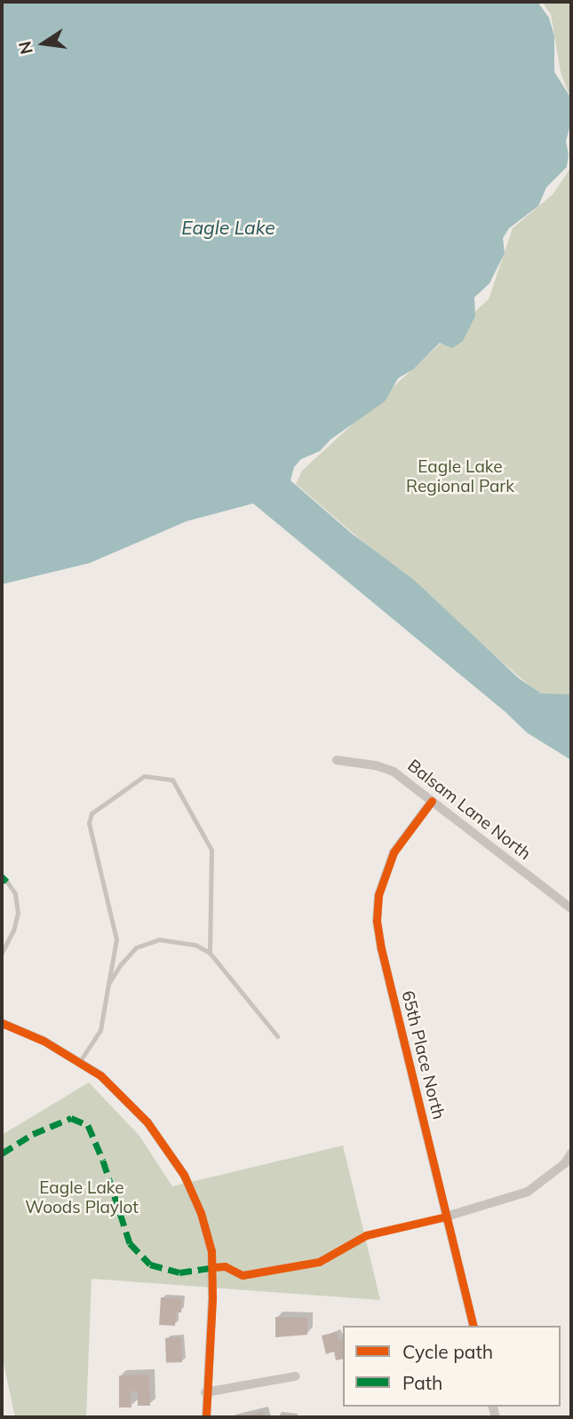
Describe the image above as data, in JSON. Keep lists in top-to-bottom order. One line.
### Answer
{"streets":{"street":["Balsam Lane North","65th Place North"]},"crossings":[["Balsam Lane North","65th Place North"]],"water":["Eagle Lake"],"parks":["Eagle Lake Regional Park","Eagle Lake Woods Playlot"],"legend":["Cycle path","Path"],"north":"left"}
